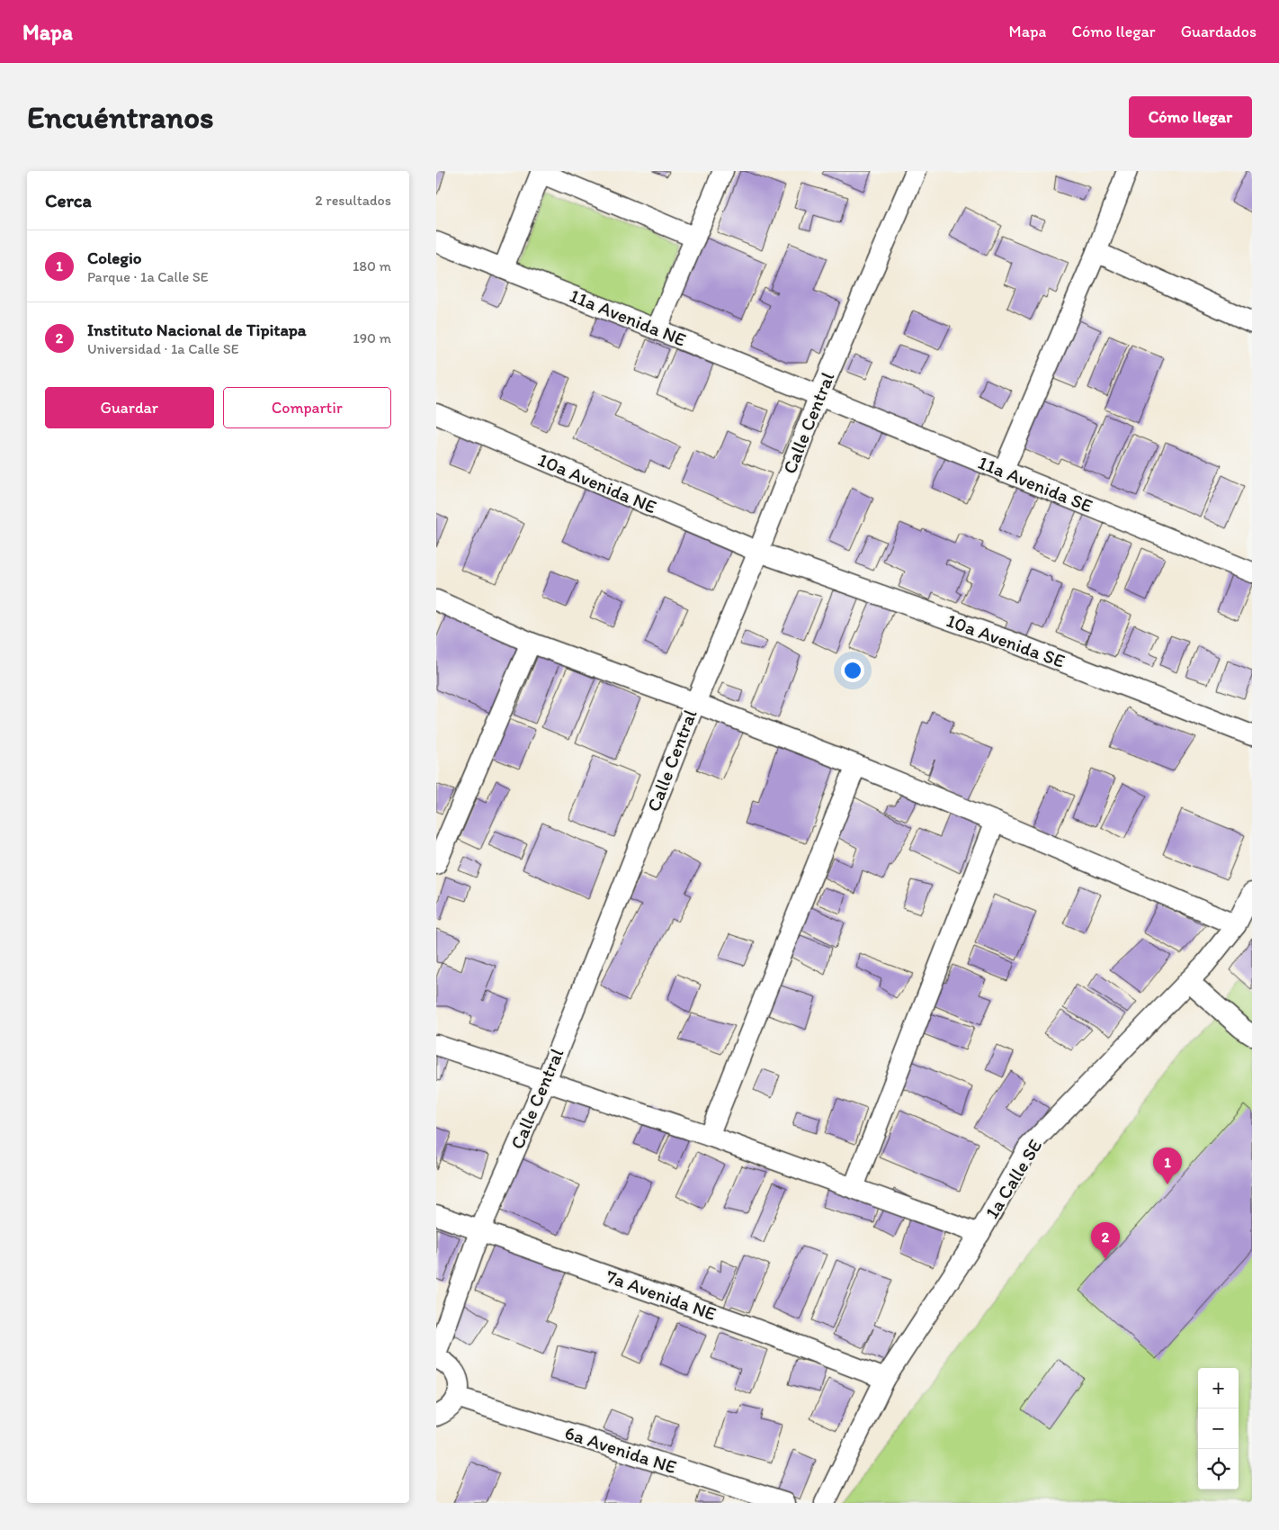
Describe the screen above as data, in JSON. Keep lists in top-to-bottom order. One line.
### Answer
{"streets":{"street":["11a Avenida NE","Calle Central","10a Avenida NE","11a Avenida SE","10a Avenida SE","1a Calle SE","7a Avenida NE","6a Avenida NE"]},"crossings":[["11a Avenida NE","Calle Central"],["11a Avenida NE","11a Avenida SE"],["Calle Central","10a Avenida NE"],["Calle Central","11a Avenida SE"],["Calle Central","10a Avenida SE"],["Calle Central","7a Avenida NE"],["10a Avenida NE","10a Avenida SE"],["1a Calle SE","7a Avenida NE"]],"page":{"header":"Mapa","nav":["Mapa","Cómo llegar","Guardados"],"buttons":["Cómo llegar",["Guardar","Compartir"]],"title":"Encuéntranos","heading":["Cerca","2 resultados"],"list":[{"mark":"1","name":"Colegio","note":"Parque · 1a Calle SE","value":"180 m"},{"mark":"2","name":"Instituto Nacional de Tipitapa","note":"Universidad · 1a Calle SE","value":"190 m"}],"pins":["1","2"],"map_buttons":["+","−"]}}
